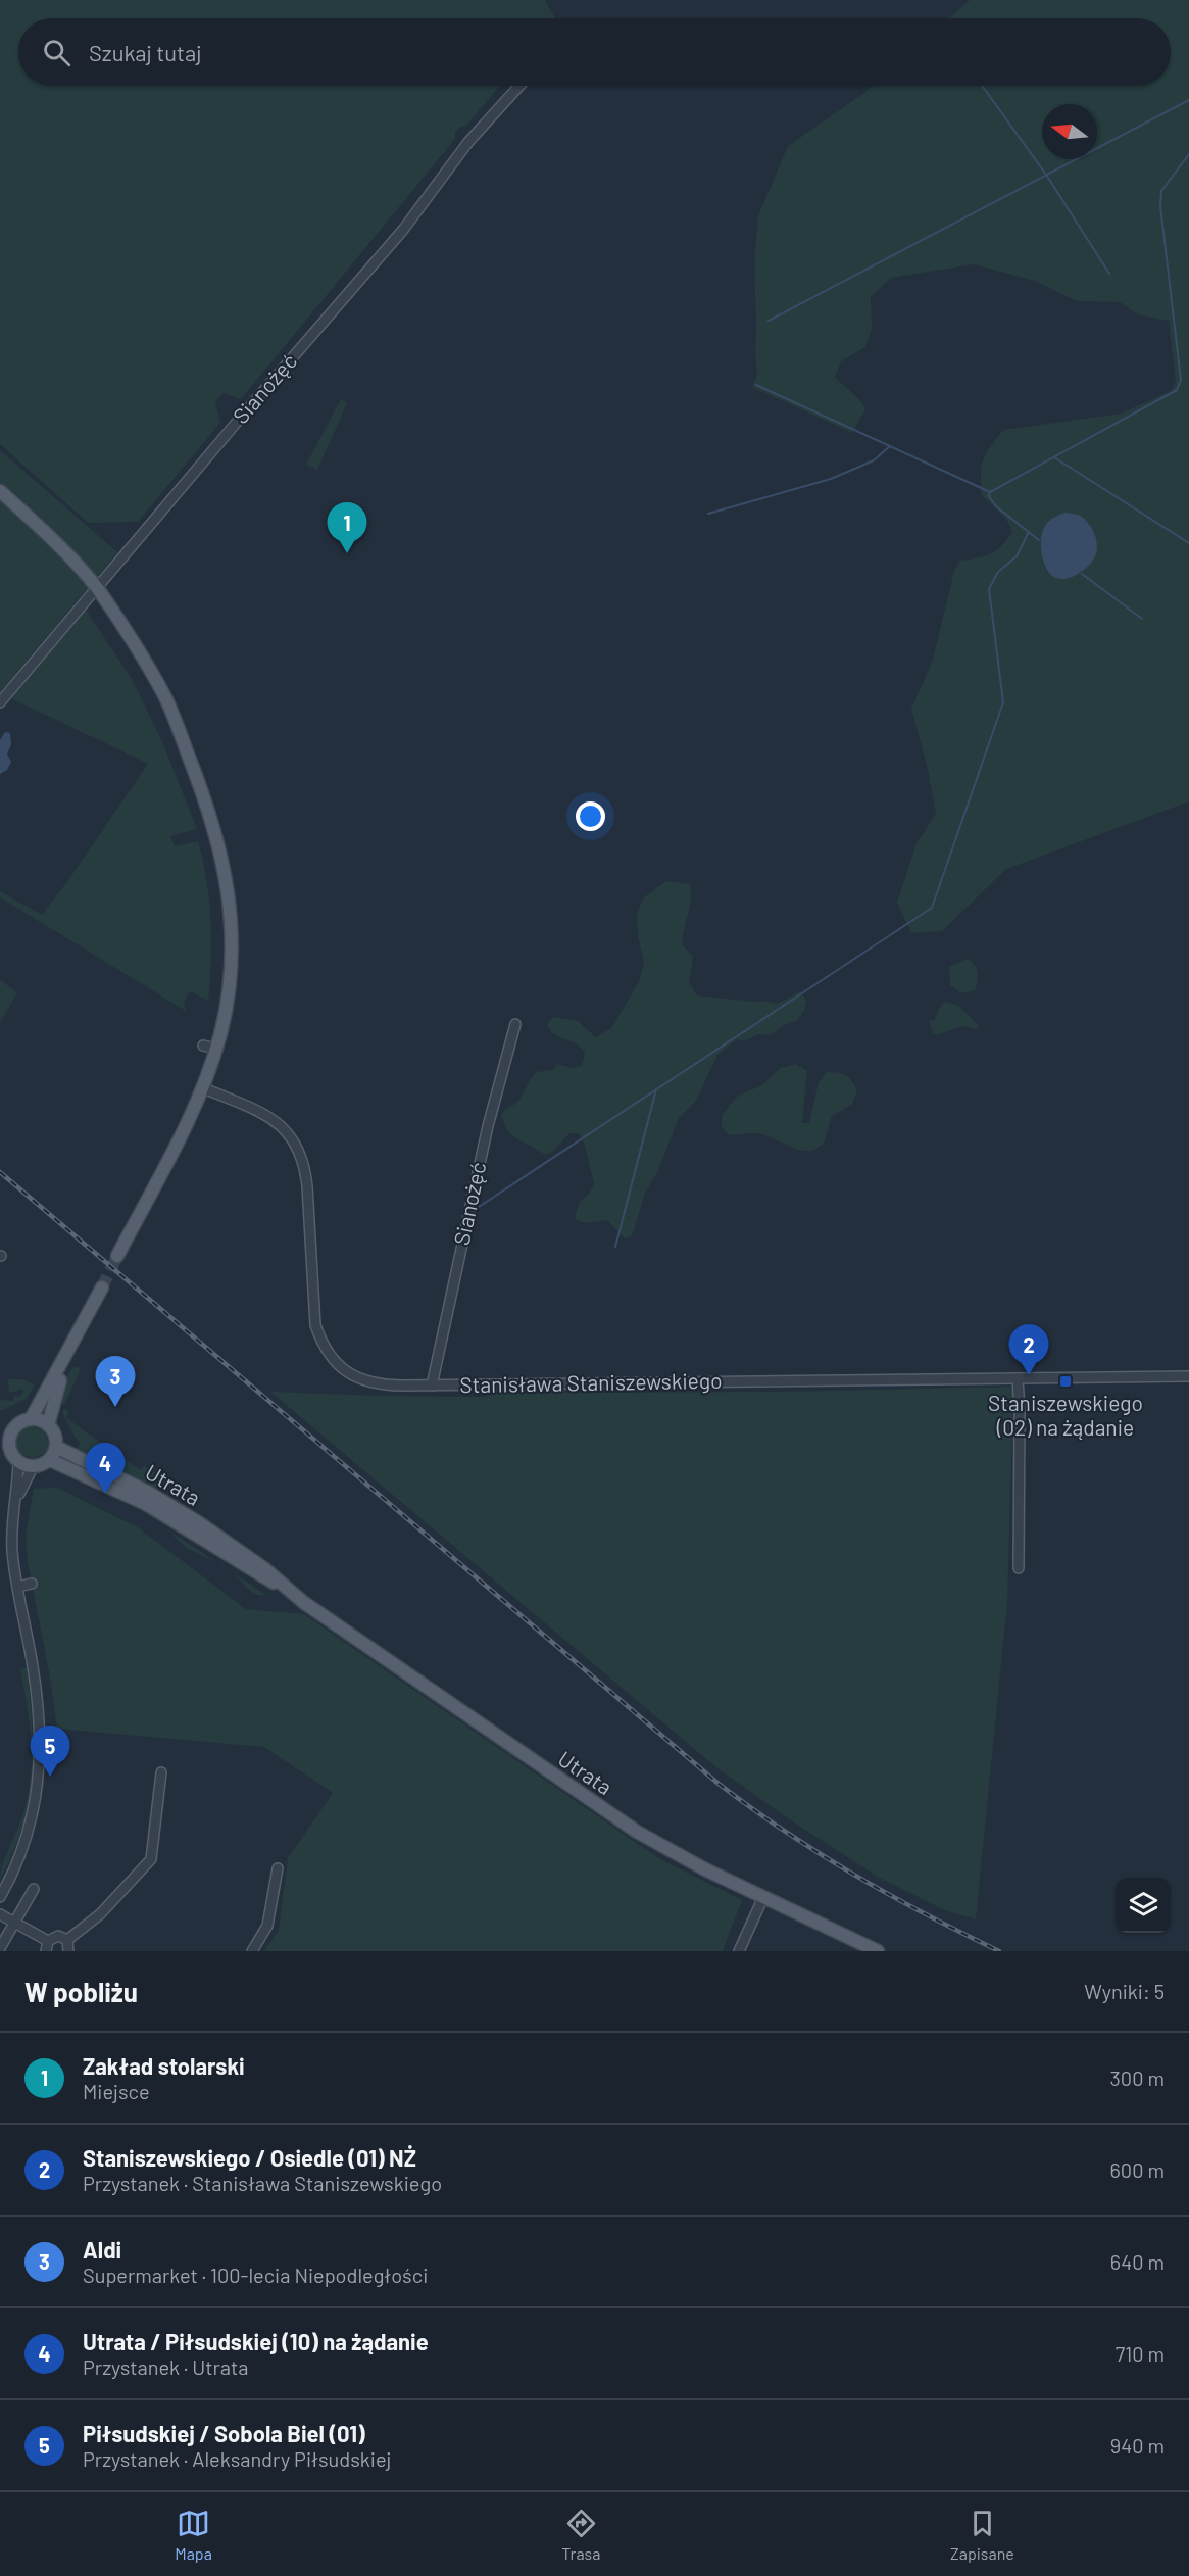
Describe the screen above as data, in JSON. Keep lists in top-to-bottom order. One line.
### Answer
{"streets":{"main road":["Utrata"],"street":["Sianożęć","Stanisława Staniszewskiego"]},"crossings":[["Sianożęć","Stanisława Staniszewskiego"]],"places":{"transit":["Staniszewskiego (02) na żądanie"]},"north":"left","page":{"search":"Szukaj tutaj","pins":["1","2","3","4","5"],"heading":["W pobliżu","Wyniki: 5"],"list":[{"mark":"1","name":"Zakład stolarski","note":"Miejsce","value":"300 m"},{"mark":"2","name":"Staniszewskiego / Osiedle (01) NŻ","note":"Przystanek · Stanisława Staniszewskiego","value":"600 m"},{"mark":"3","name":"Aldi","note":"Supermarket · 100-lecia Niepodległości","value":"640 m"},{"mark":"4","name":"Utrata / Piłsudskiej (10) na żądanie","note":"Przystanek · Utrata","value":"710 m"},{"mark":"5","name":"Piłsudskiej / Sobola Biel (01)","note":"Przystanek · Aleksandry Piłsudskiej","value":"940 m"}],"nav":["Mapa","Trasa","Zapisane"]}}
